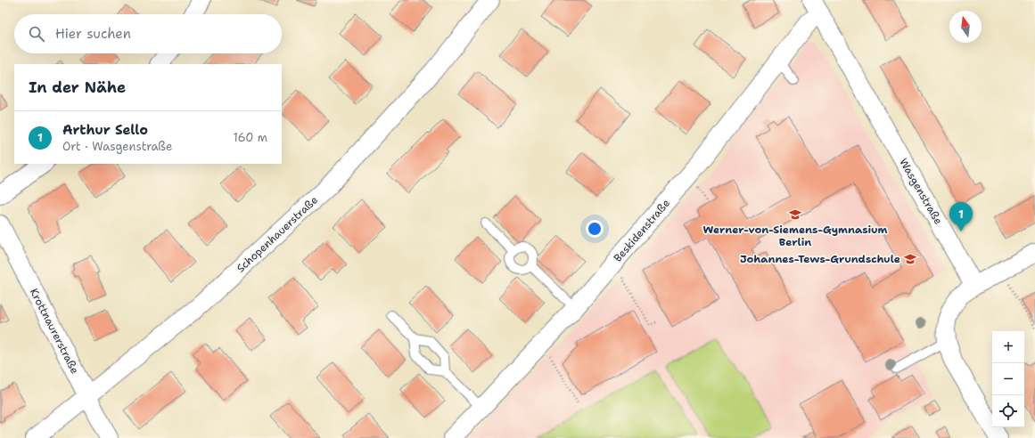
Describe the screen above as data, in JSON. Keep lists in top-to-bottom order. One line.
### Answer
{"streets":{"street":["Wasgenstraße","Beskidenstraße","Schopenhauerstraße","Krottnaurerstraße"]},"crossings":[["Wasgenstraße","Beskidenstraße"],["Schopenhauerstraße","Krottnaurerstraße"]],"places":{"school or university":["Werner-von-Siemens-Gymnasium Berlin","Johannes-Tews-Grundschule"]},"north":"top","page":{"search":"Hier suchen","heading":"In der Nähe","list":[{"mark":"1","name":"Arthur Sello","note":"Ort · Wasgenstraße","value":"160 m"}],"pins":"1","map_buttons":["+","−"]}}
